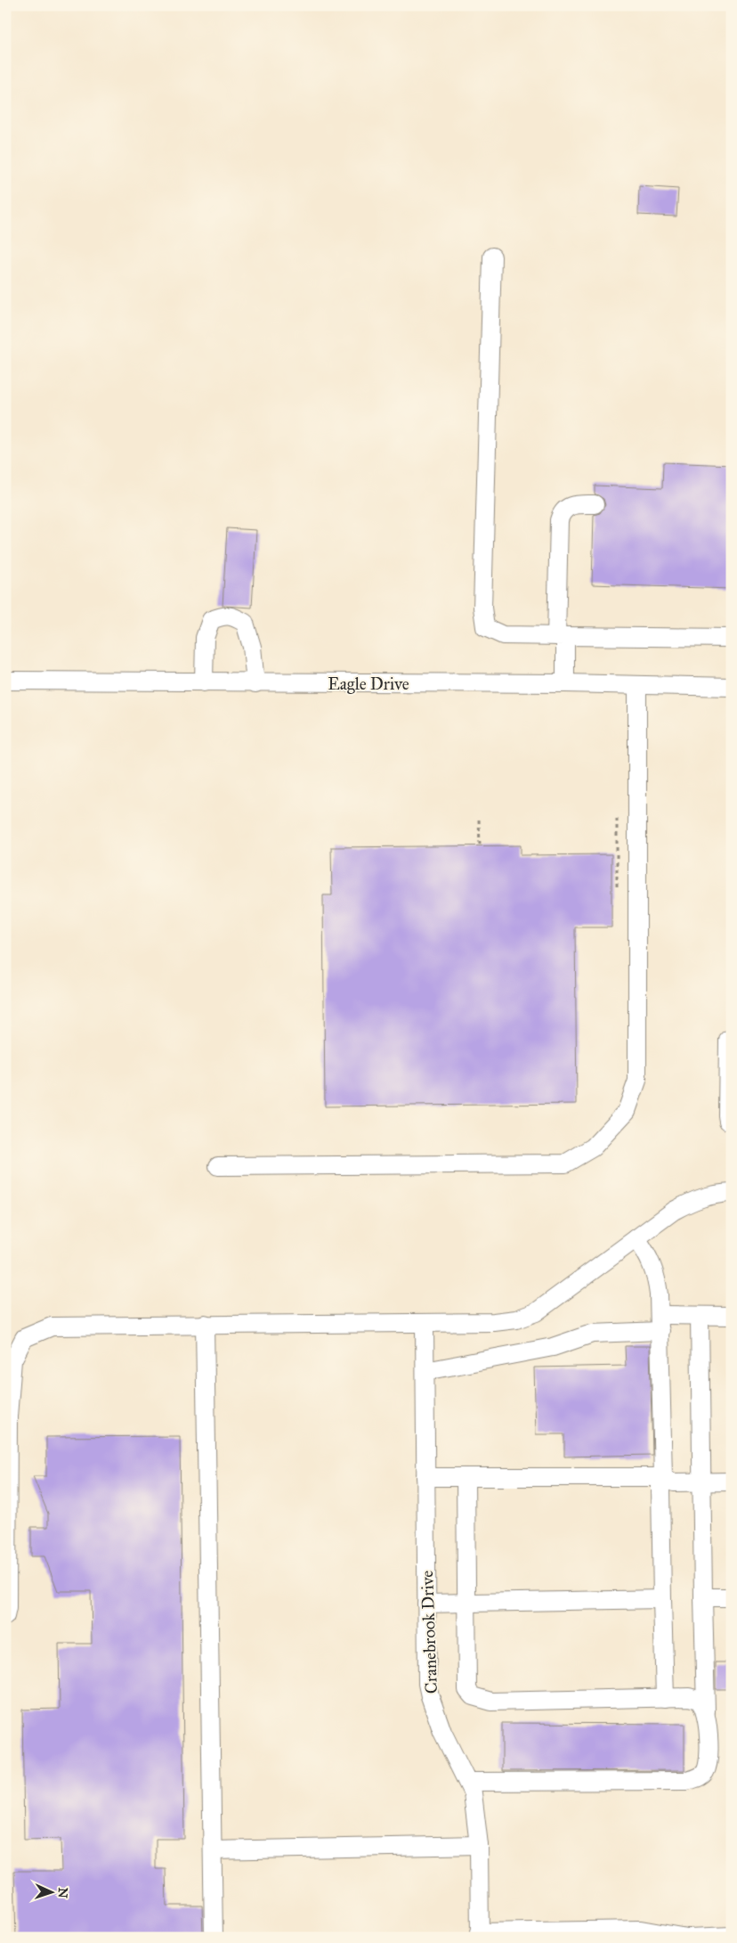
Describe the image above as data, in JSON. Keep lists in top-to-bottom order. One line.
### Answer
{"streets":{"street":["Eagle Drive","Cranebrook Drive"]},"north":"right"}
